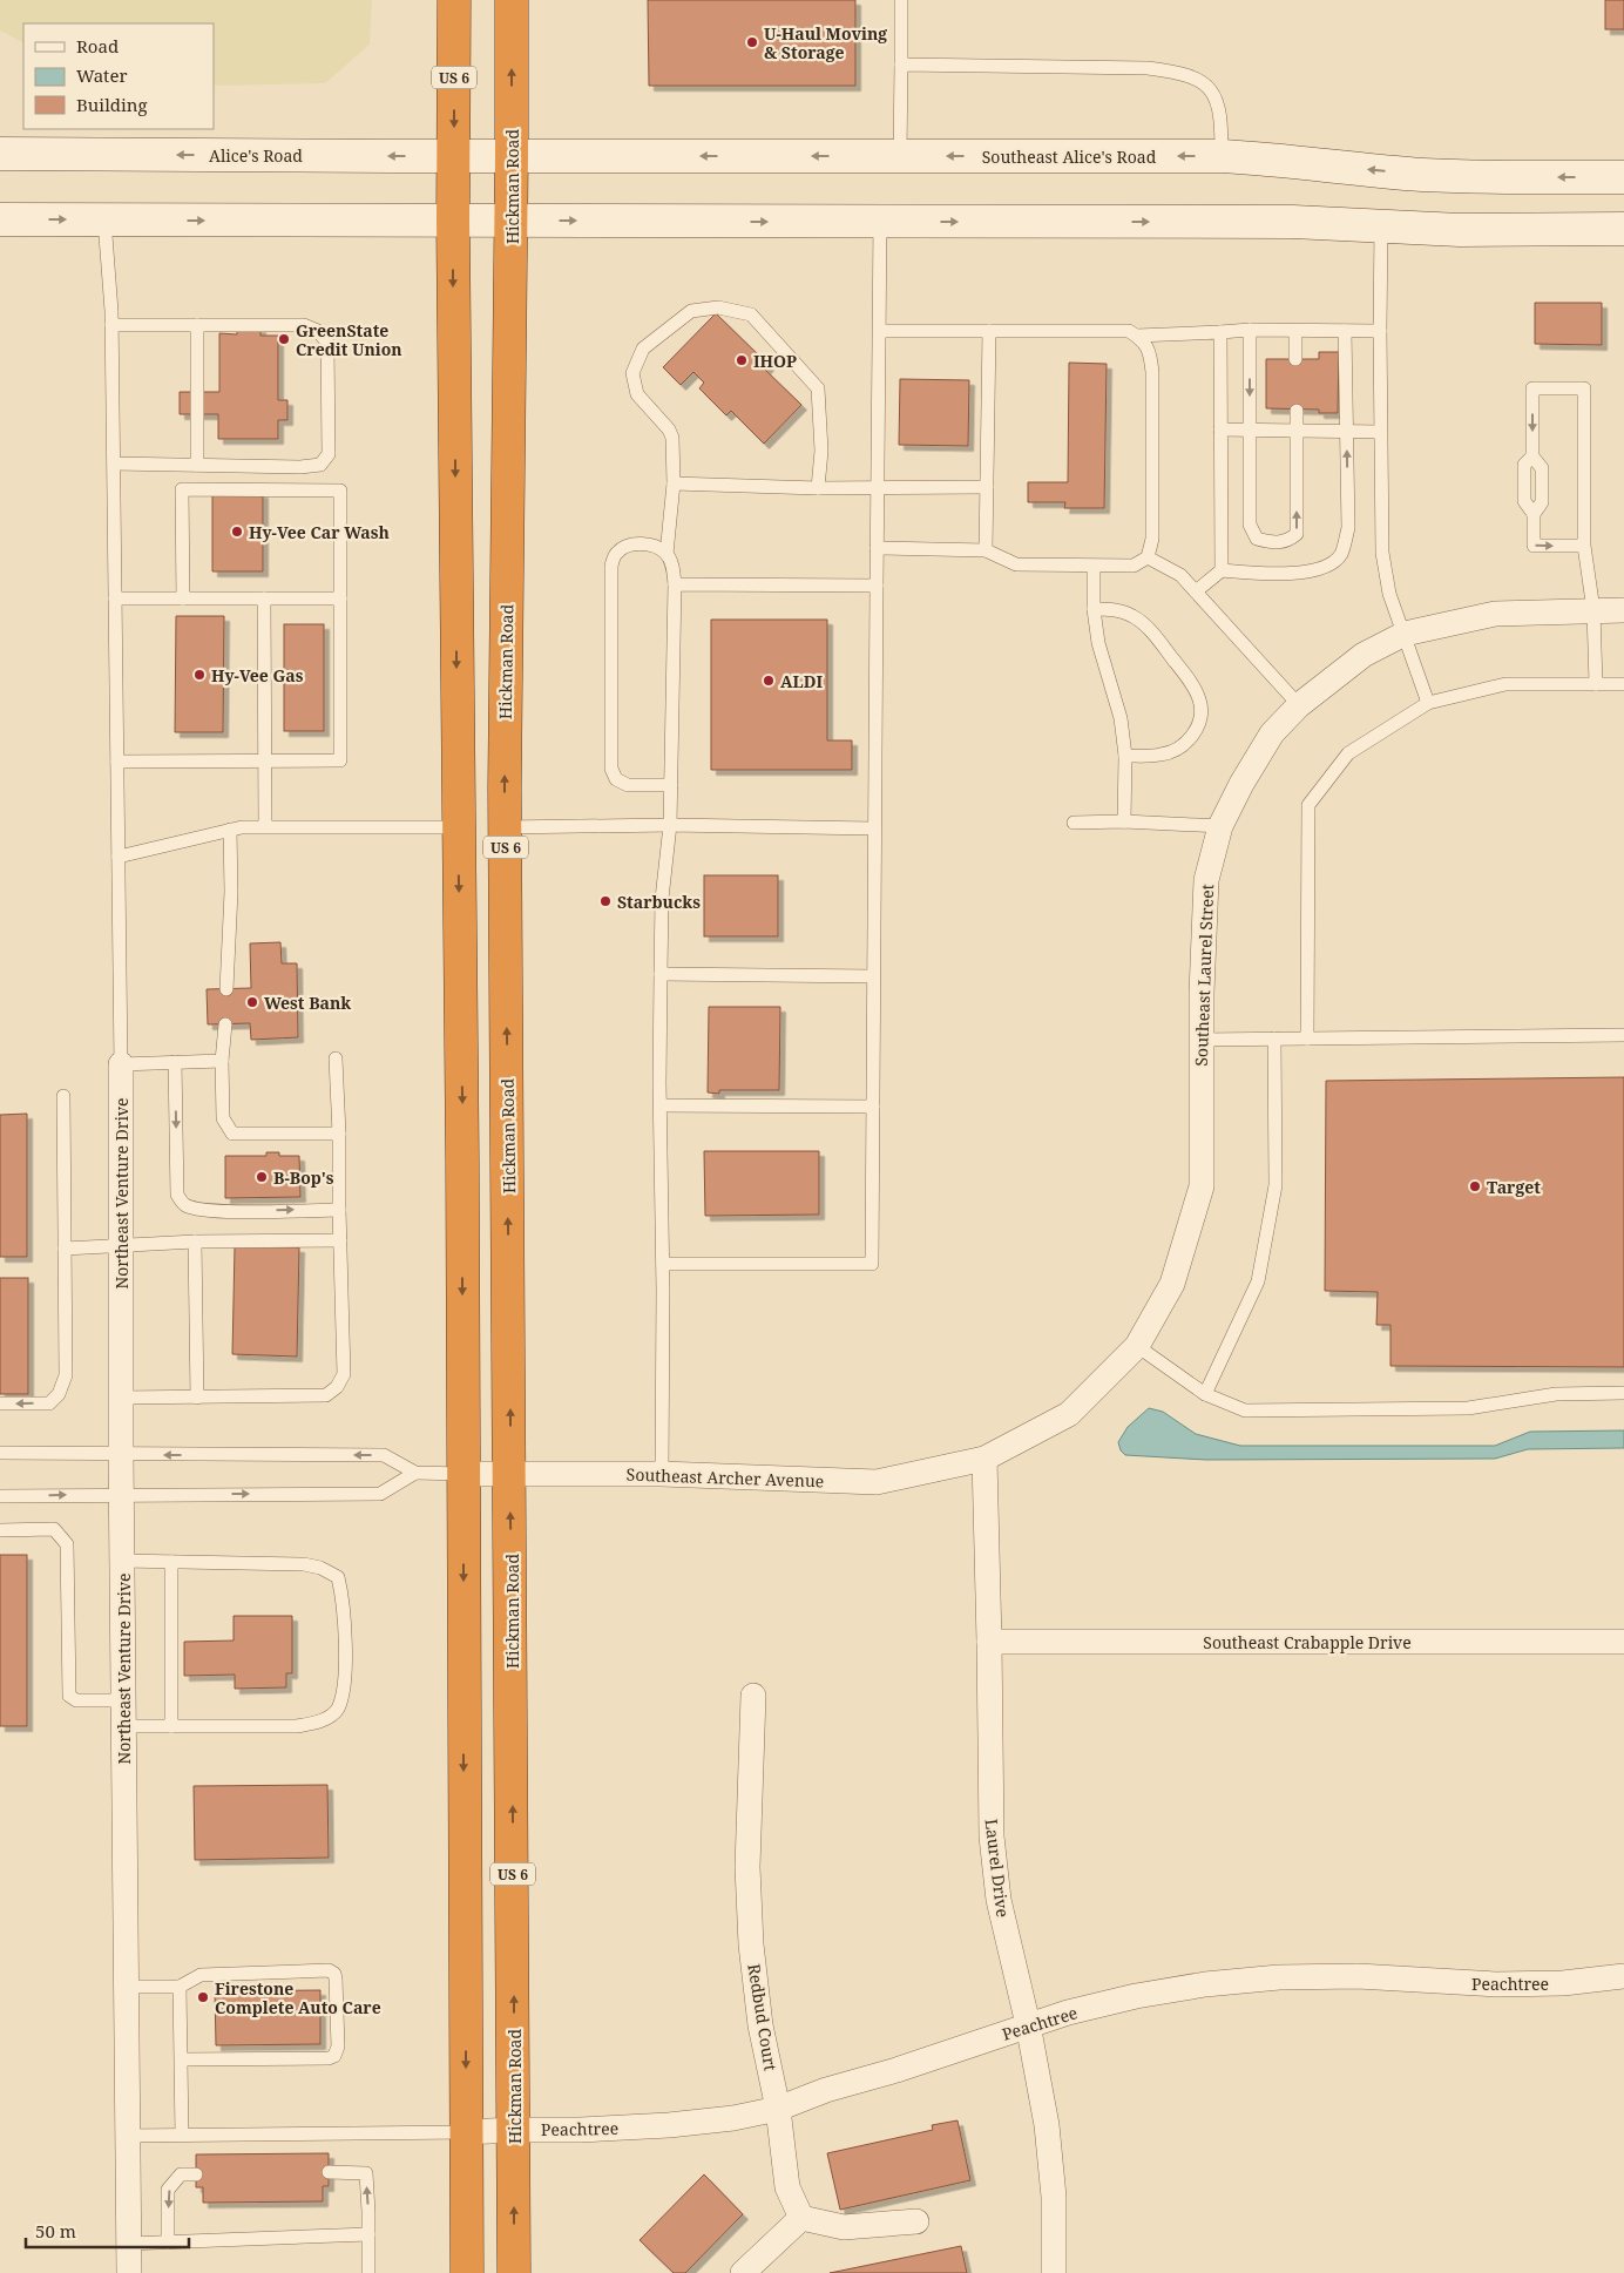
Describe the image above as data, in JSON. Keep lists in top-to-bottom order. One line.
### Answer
{"streets":{"highway":["US 6","Hickman Road"],"main road":["Alice's Road","Southeast Alice's Road"],"street":["Southeast Laurel Street","Northeast Venture Drive","Southeast Archer Avenue","Southeast Crabapple Drive","Laurel Drive","Peachtree","Redbud Court"]},"crossings":[["US 6","Alice's Road"],["US 6","Southeast Archer Avenue"],["US 6","Peachtree"],["Alice's Road","Southeast Alice's Road"],["Alice's Road","Hickman Road"],["Southeast Alice's Road","Hickman Road"],["Hickman Road","Southeast Archer Avenue"],["Hickman Road","Peachtree"],["Southeast Laurel Street","Southeast Archer Avenue"],["Southeast Laurel Street","Laurel Drive"],["Southeast Archer Avenue","Laurel Drive"],["Southeast Crabapple Drive","Laurel Drive"],["Laurel Drive","Peachtree"],["Peachtree","Redbud Court"]],"places":["U-Haul Moving & Storage","GreenState Credit Union","IHOP","Hy-Vee Car Wash","Hy-Vee Gas","ALDI","Starbucks","West Bank","B-Bop's","Target","Firestone Complete Auto Care"],"legend":["Road","Water","Building"],"scale_bar":"50 m"}
